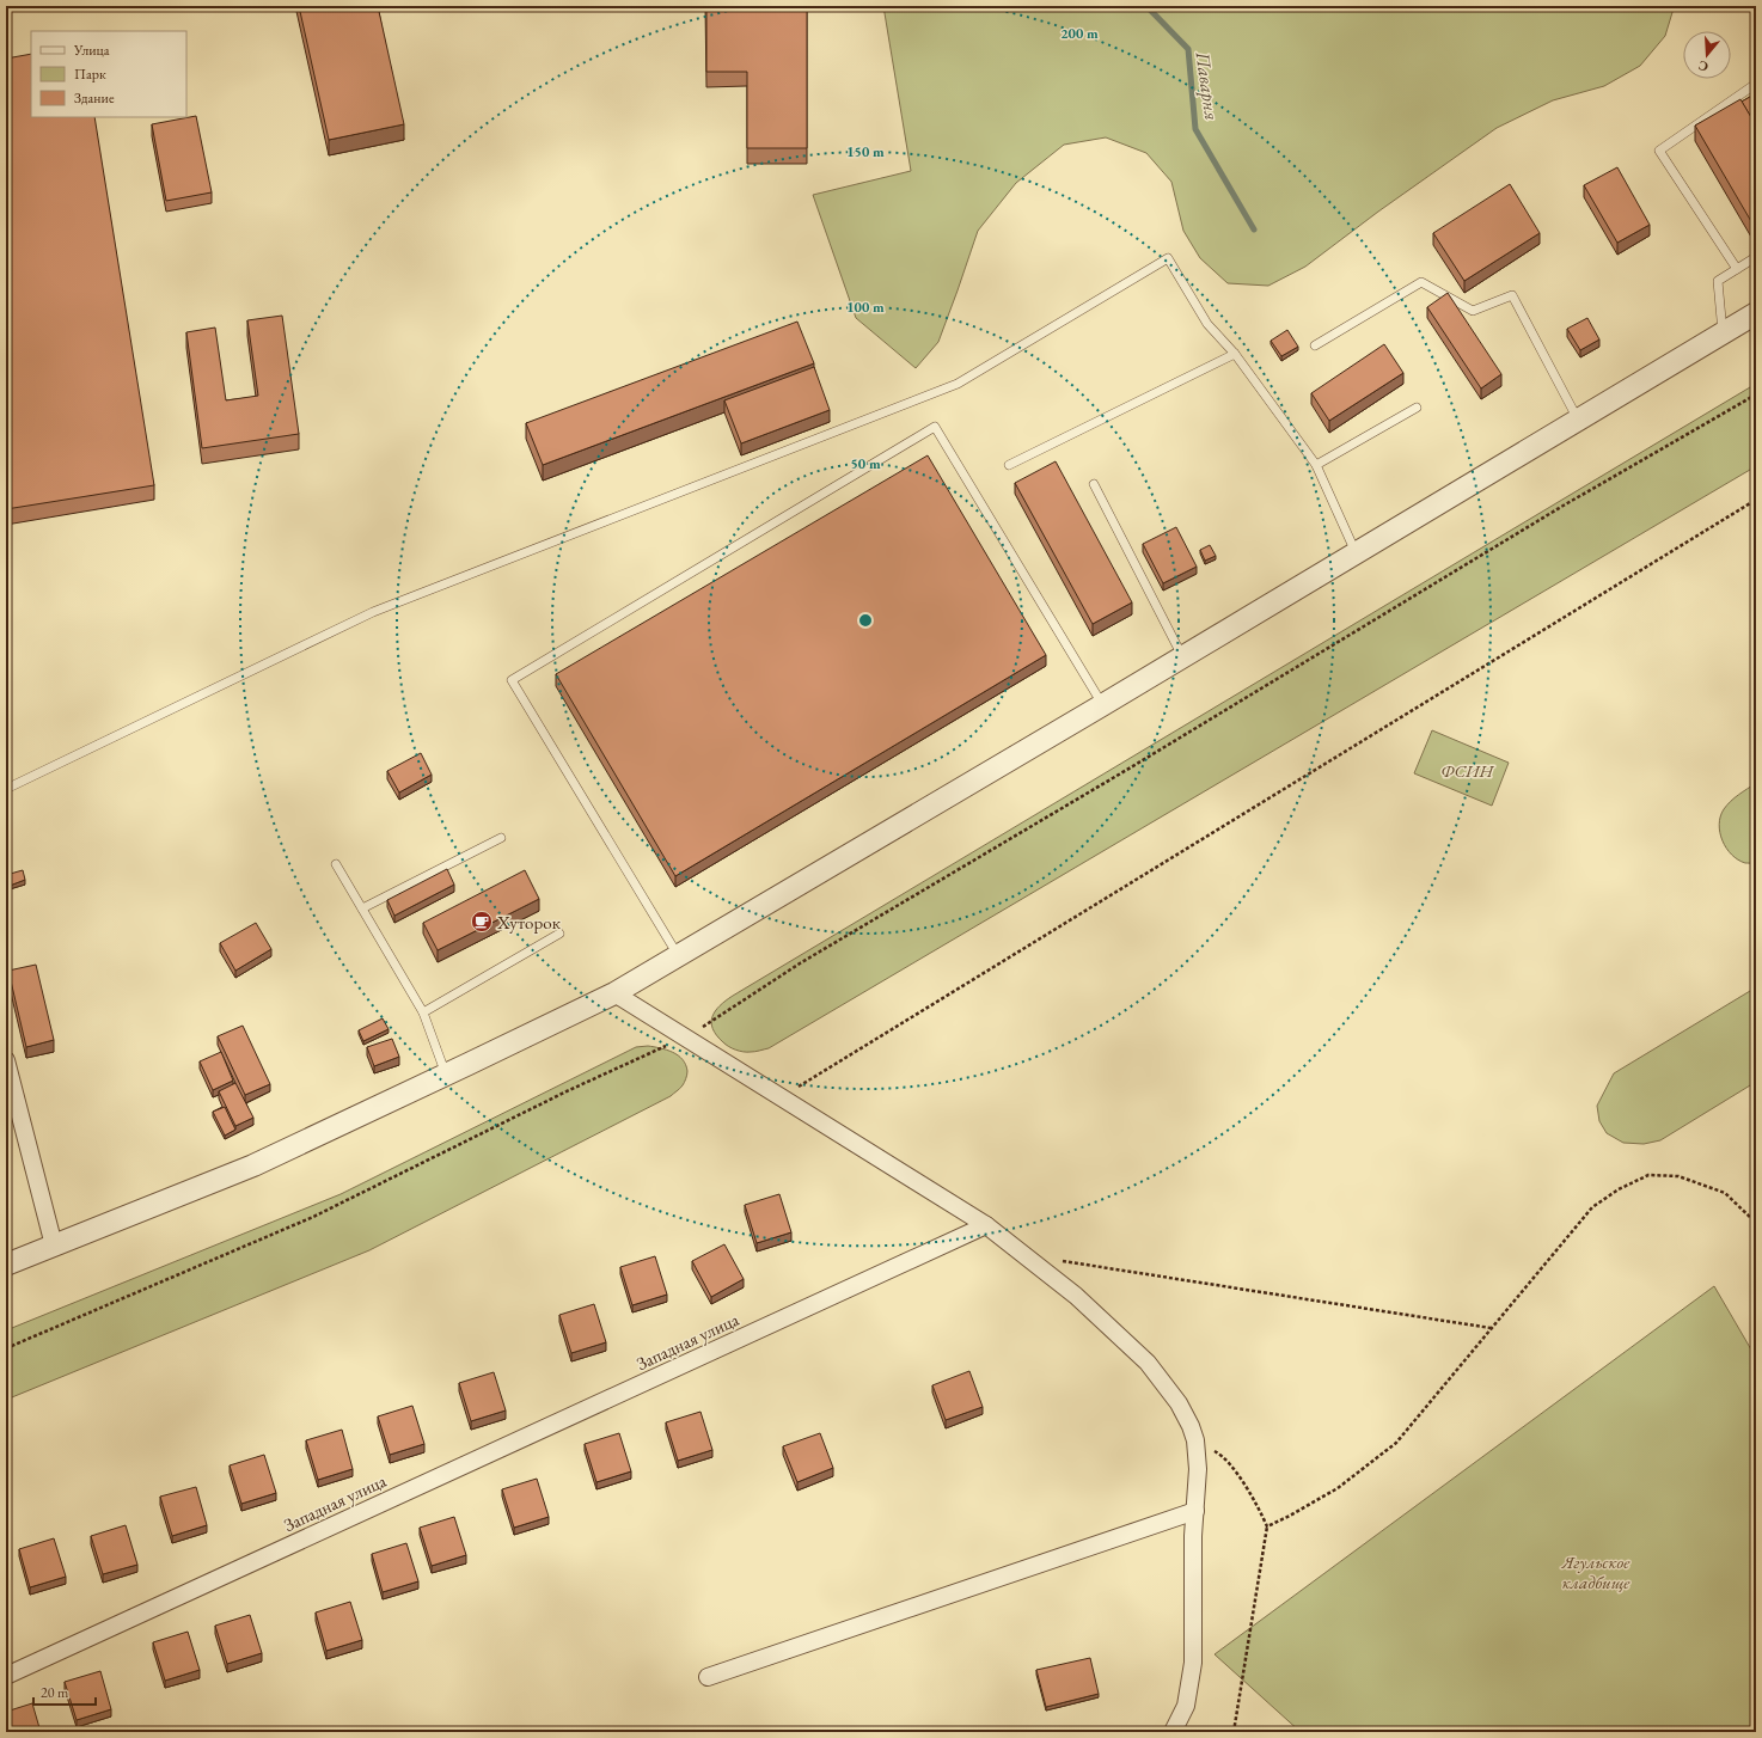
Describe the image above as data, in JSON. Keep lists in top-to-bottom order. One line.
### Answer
{"streets":{"street":["Западная улица"]},"water":["Паварня"],"parks":["ФСИН","Ягульское кладбище"],"places":{"cafe":["Хуторок"]},"legend":["Улица","Парк","Здание"],"scale_bar":"20 m","north":"bottom","rings":["200 m","150 m","100 m","50 m"]}
